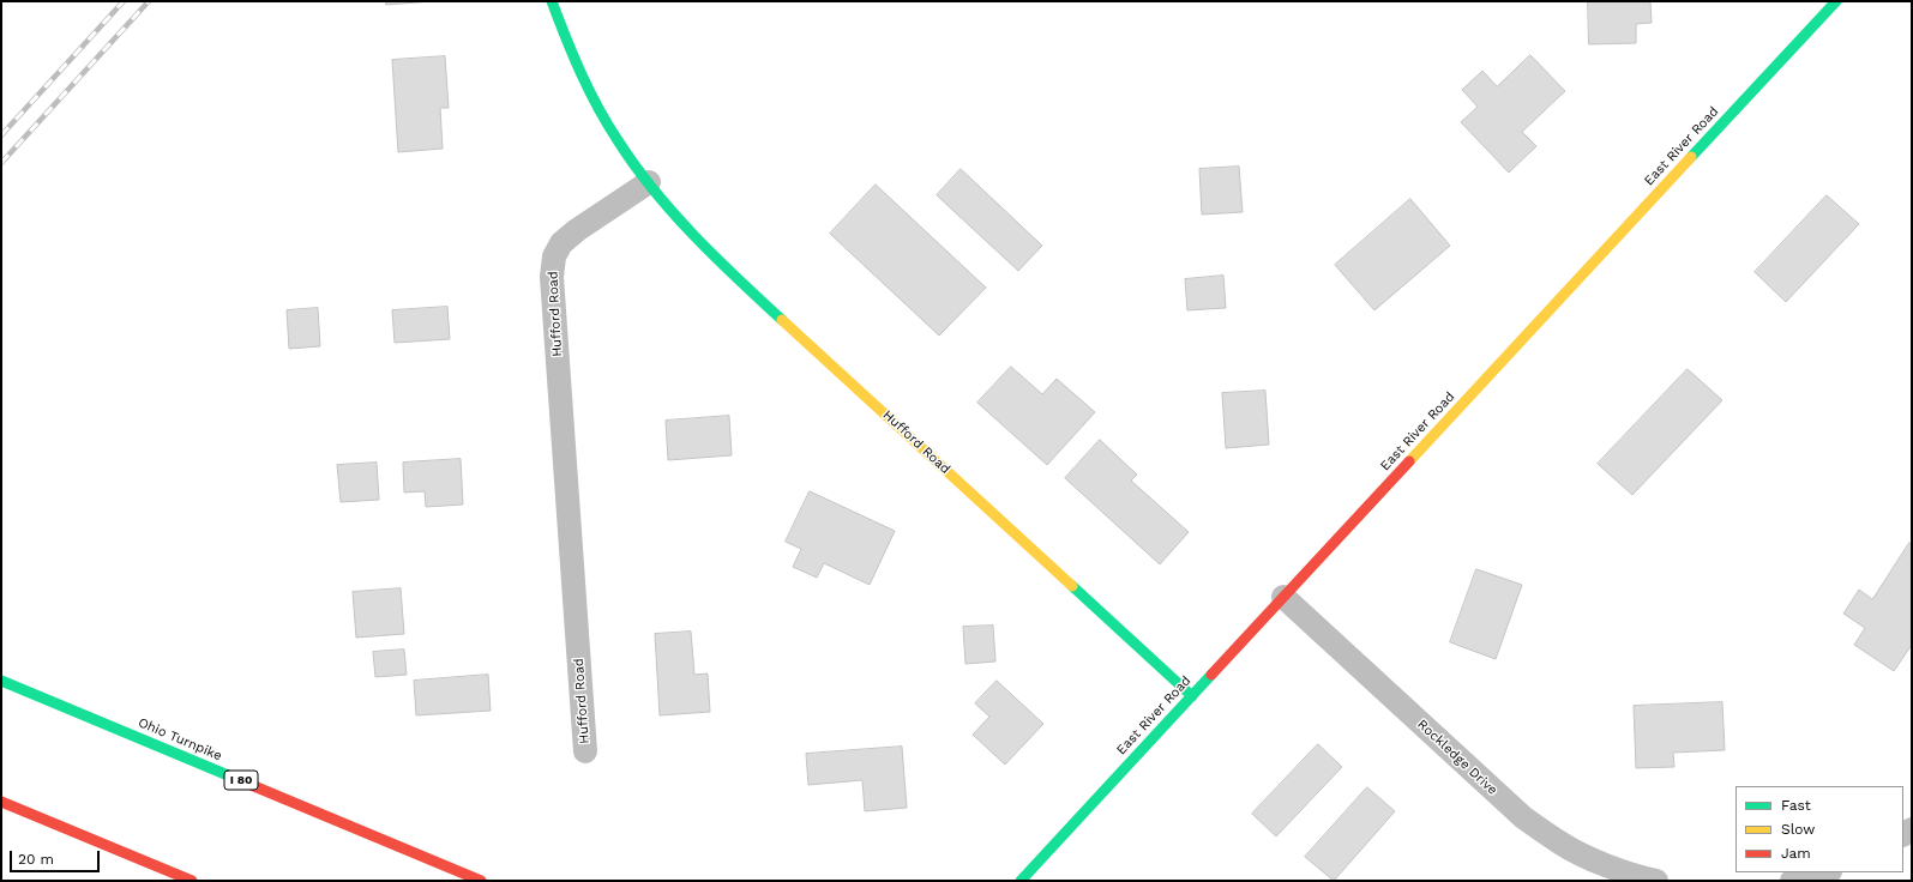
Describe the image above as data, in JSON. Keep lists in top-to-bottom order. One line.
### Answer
{"streets":{"main road":["East River Road","Hufford Road","Ohio Turnpike","I 80"],"street":["Rockledge Drive"]},"crossings":[["East River Road","Hufford Road"],["East River Road","Rockledge Drive"]],"legend":["Fast","Slow","Jam"],"scale_bar":"20 m"}
